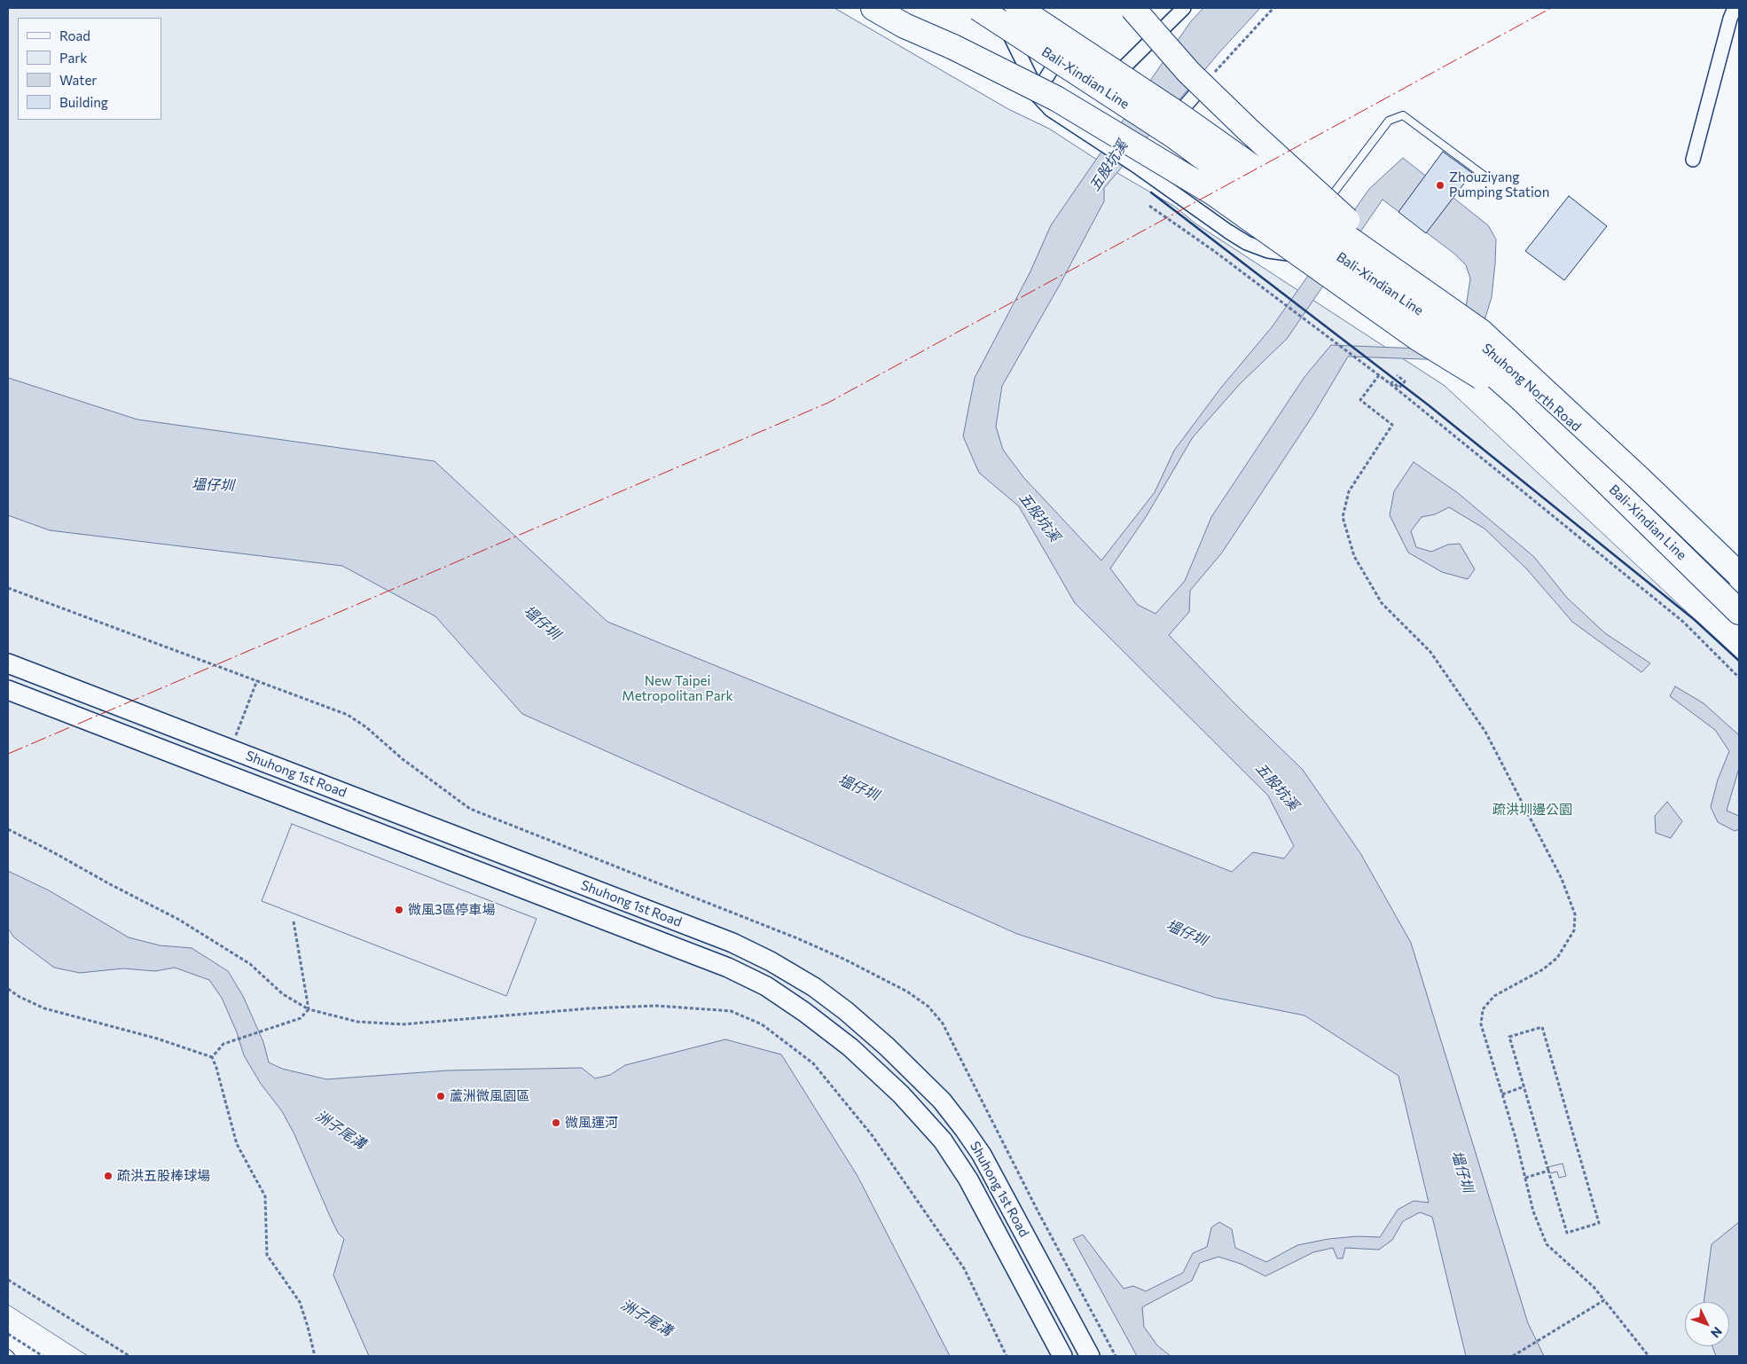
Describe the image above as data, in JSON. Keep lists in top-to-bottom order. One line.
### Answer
{"streets":{"highway":["Bali-Xindian Line"],"street":["Shuhong North Road","Shuhong 1st Road"]},"water":["五股坑溪","塭仔圳","洲子尾溝"],"parks":["New Taipei Metropolitan Park","疏洪圳邊公園"],"places":["Zhouziyang Pumping Station","微風3區停車場","蘆洲微風園區","微風運河","疏洪五股棒球場"],"legend":["Road","Park","Water","Building"],"north":"bottom right"}
